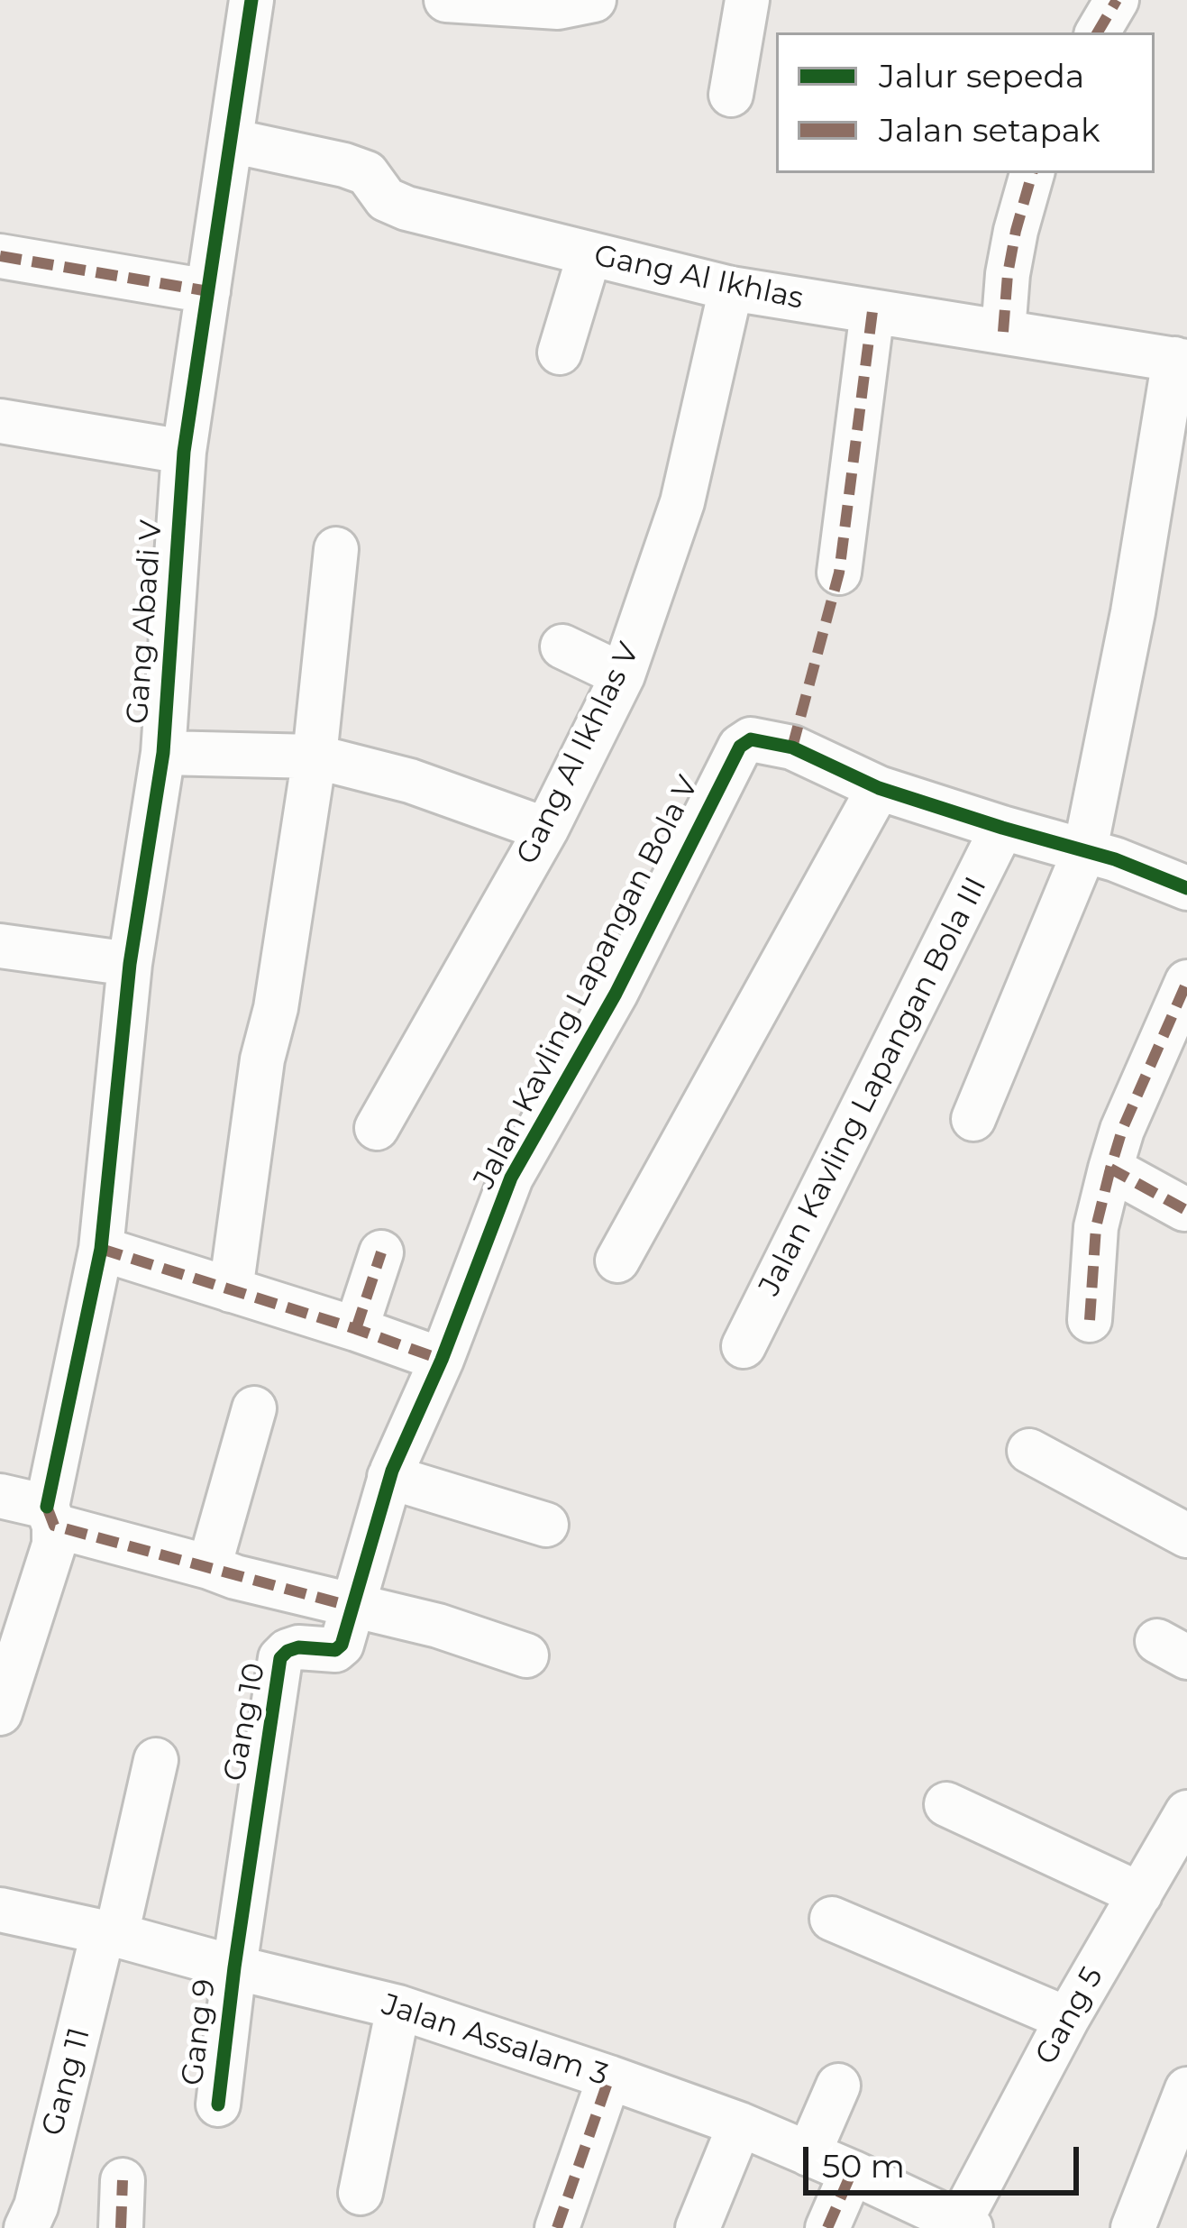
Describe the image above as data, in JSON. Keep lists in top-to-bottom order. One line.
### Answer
{"streets":{"street":["Gang Al Ikhlas","Gang Abadi V","Gang Al Ikhlas V","Jalan Kavling Lapangan Bola V","Jalan Kavling Lapangan Bola III","Gang 10","Gang 5","Gang 9","Jalan Assalam 3","Gang 11"]},"crossings":[["Gang Al Ikhlas","Gang Abadi V"],["Gang Al Ikhlas","Gang Al Ikhlas V"],["Jalan Kavling Lapangan Bola V","Gang 10"],["Gang 10","Gang 9"],["Gang 10","Jalan Assalam 3"],["Gang 5","Jalan Assalam 3"],["Gang 9","Jalan Assalam 3"],["Jalan Assalam 3","Gang 11"]],"legend":["Jalur sepeda","Jalan setapak"],"scale_bar":"50 m"}
